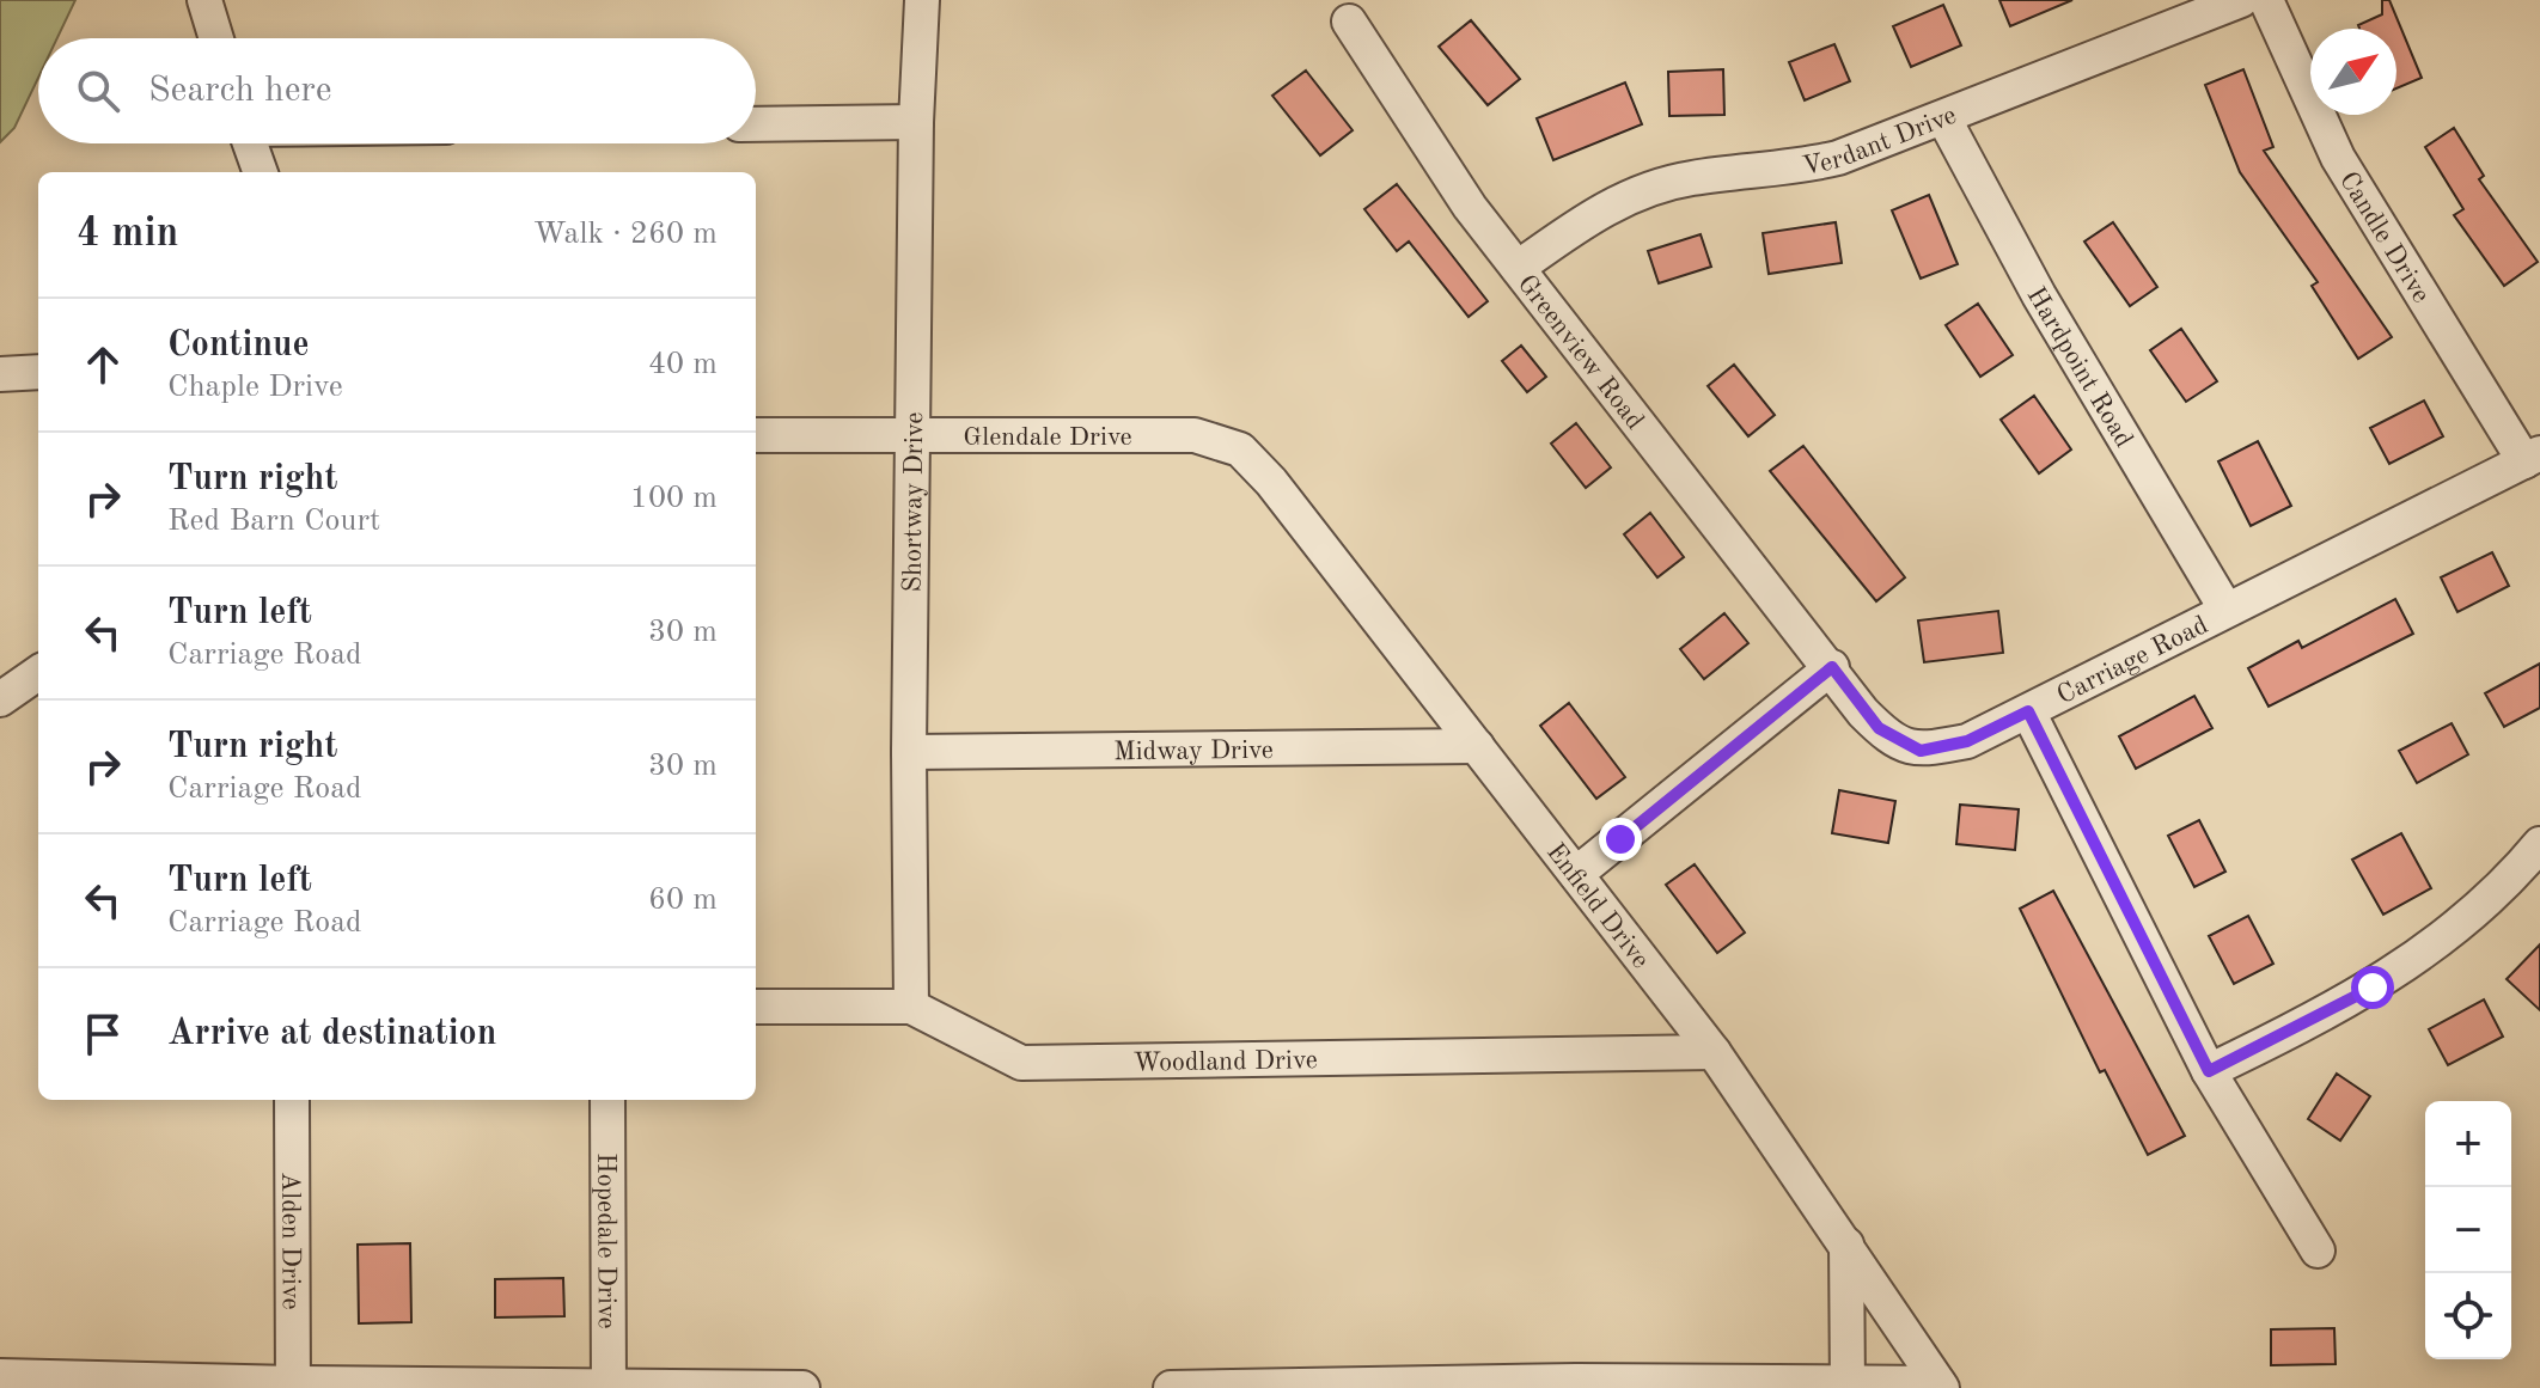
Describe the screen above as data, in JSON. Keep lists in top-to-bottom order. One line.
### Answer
{"streets":{"street":["Verdant Drive","Candle Drive","Greenview Road","Hardpoint Road","Glendale Drive","Shortway Drive","Carriage Road","Midway Drive","Enfield Drive","Woodland Drive","Alden Drive","Hopedale Drive"]},"crossings":[["Verdant Drive","Greenview Road"],["Verdant Drive","Hardpoint Road"],["Candle Drive","Carriage Road"],["Greenview Road","Carriage Road"],["Hardpoint Road","Carriage Road"],["Glendale Drive","Shortway Drive"],["Glendale Drive","Enfield Drive"],["Shortway Drive","Midway Drive"],["Shortway Drive","Woodland Drive"],["Midway Drive","Enfield Drive"],["Enfield Drive","Woodland Drive"]],"north":"top right","page":{"search":"Search here","heading":["4 min","Walk · 260 m"],"list":[["Continue","Chaple Drive","40 m"],["Turn right","Red Barn Court","100 m"],["Turn left","Carriage Road","30 m"],["Turn right","Carriage Road","30 m"],["Turn left","Carriage Road","60 m"],"Arrive at destination"],"map_buttons":["+","−"]}}
